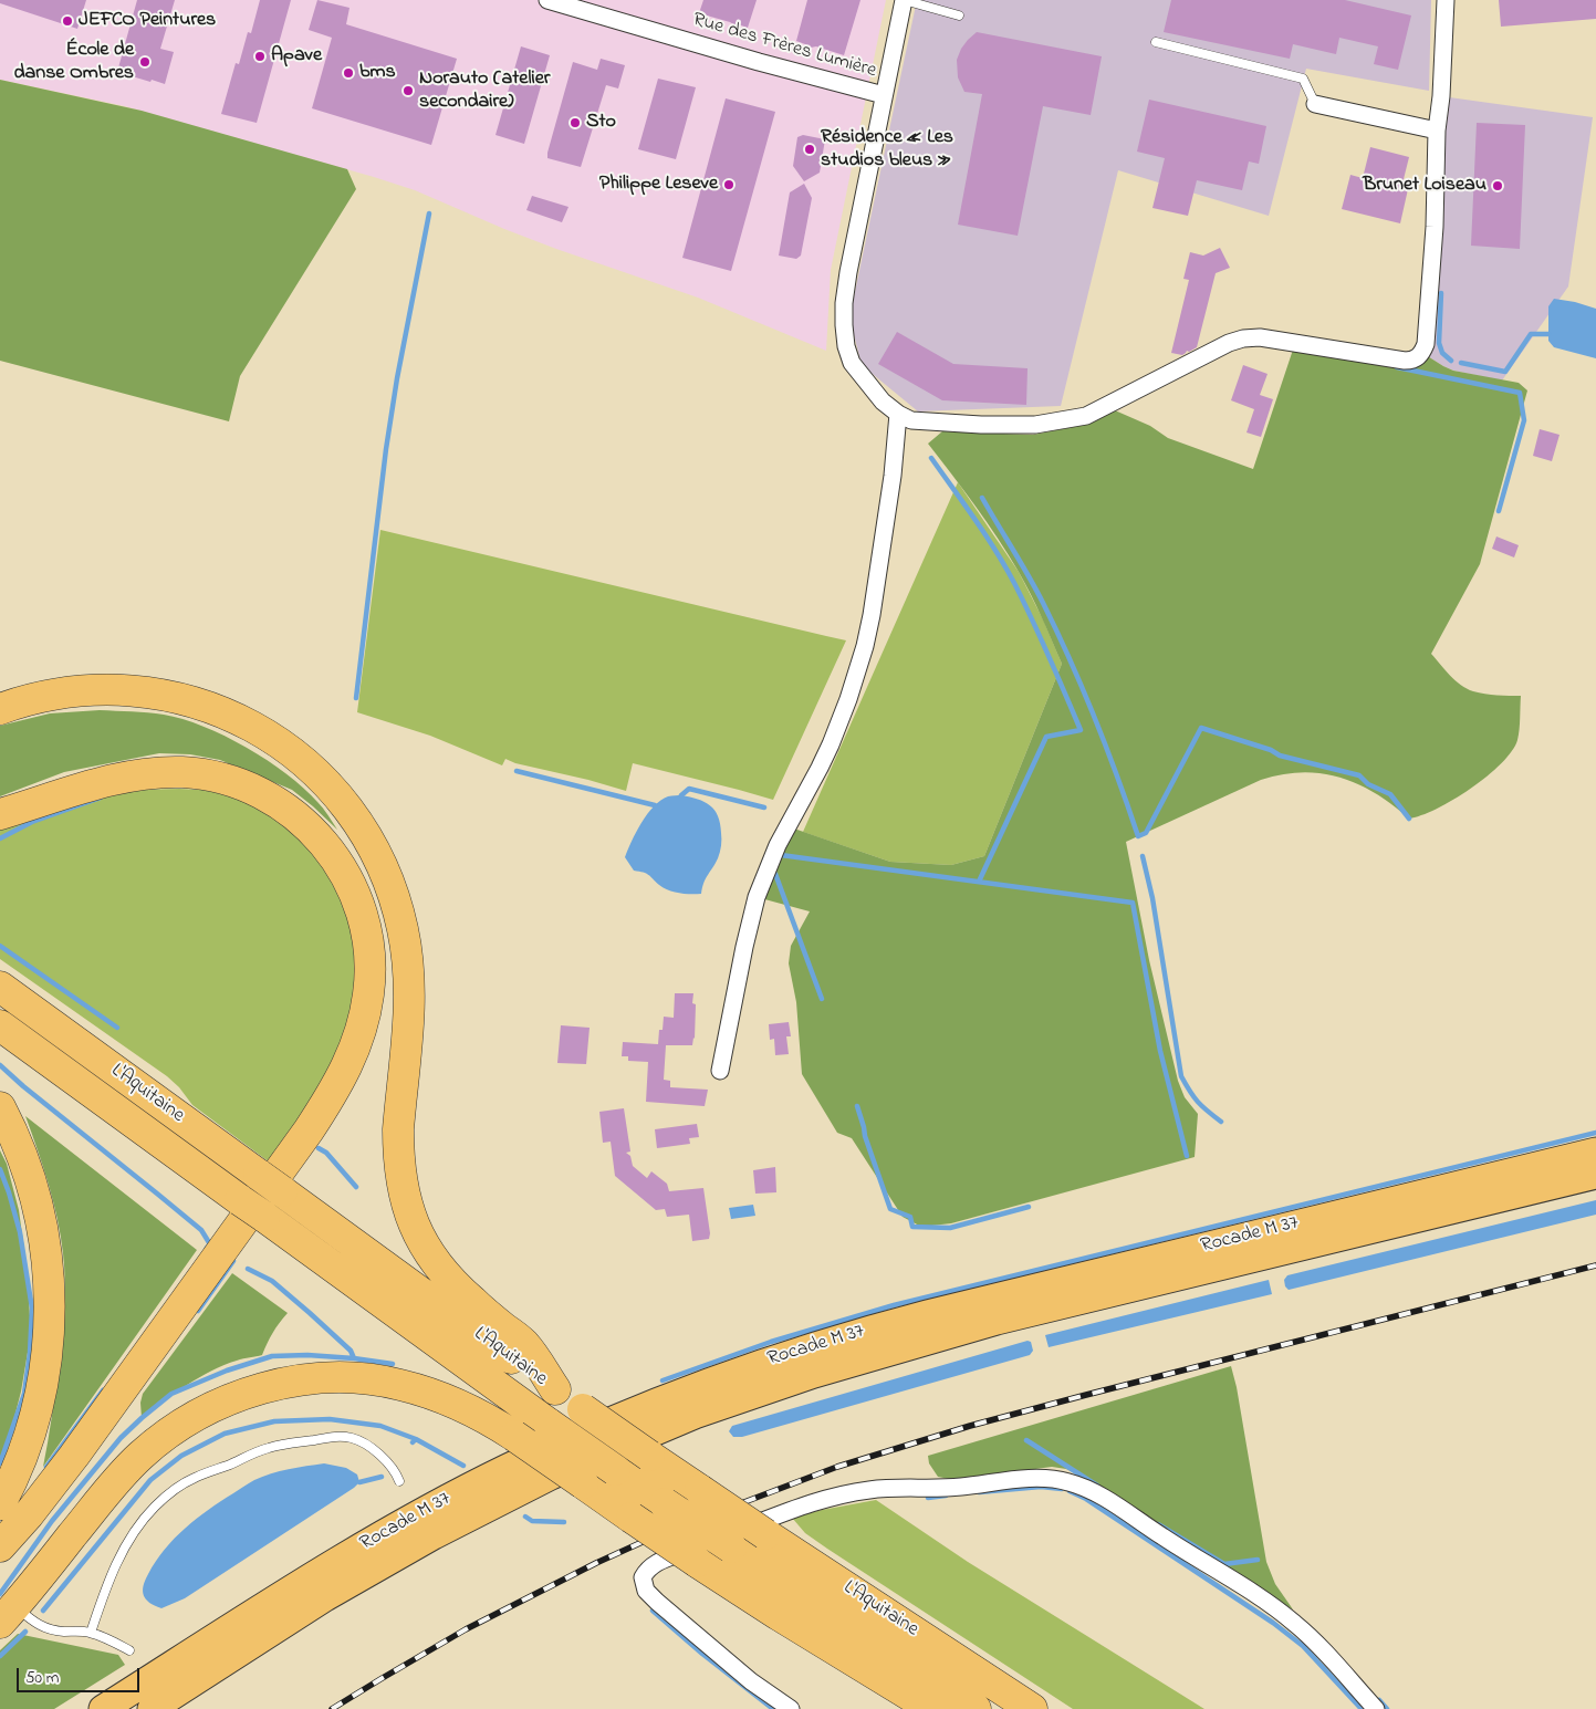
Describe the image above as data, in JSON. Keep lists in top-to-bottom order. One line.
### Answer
{"streets":{"highway":["L'Aquitaine","Rocade M 37"],"street":["Rue des Frères Lumière"]},"places":["JEFCO Peintures","Apave","École de danse Ombres","bms","Norauto (atelier secondaire)","Sto","Résidence « Les studios bleus »","Philippe Leseve","Brunet Loiseau"],"scale_bar":"50 m"}
